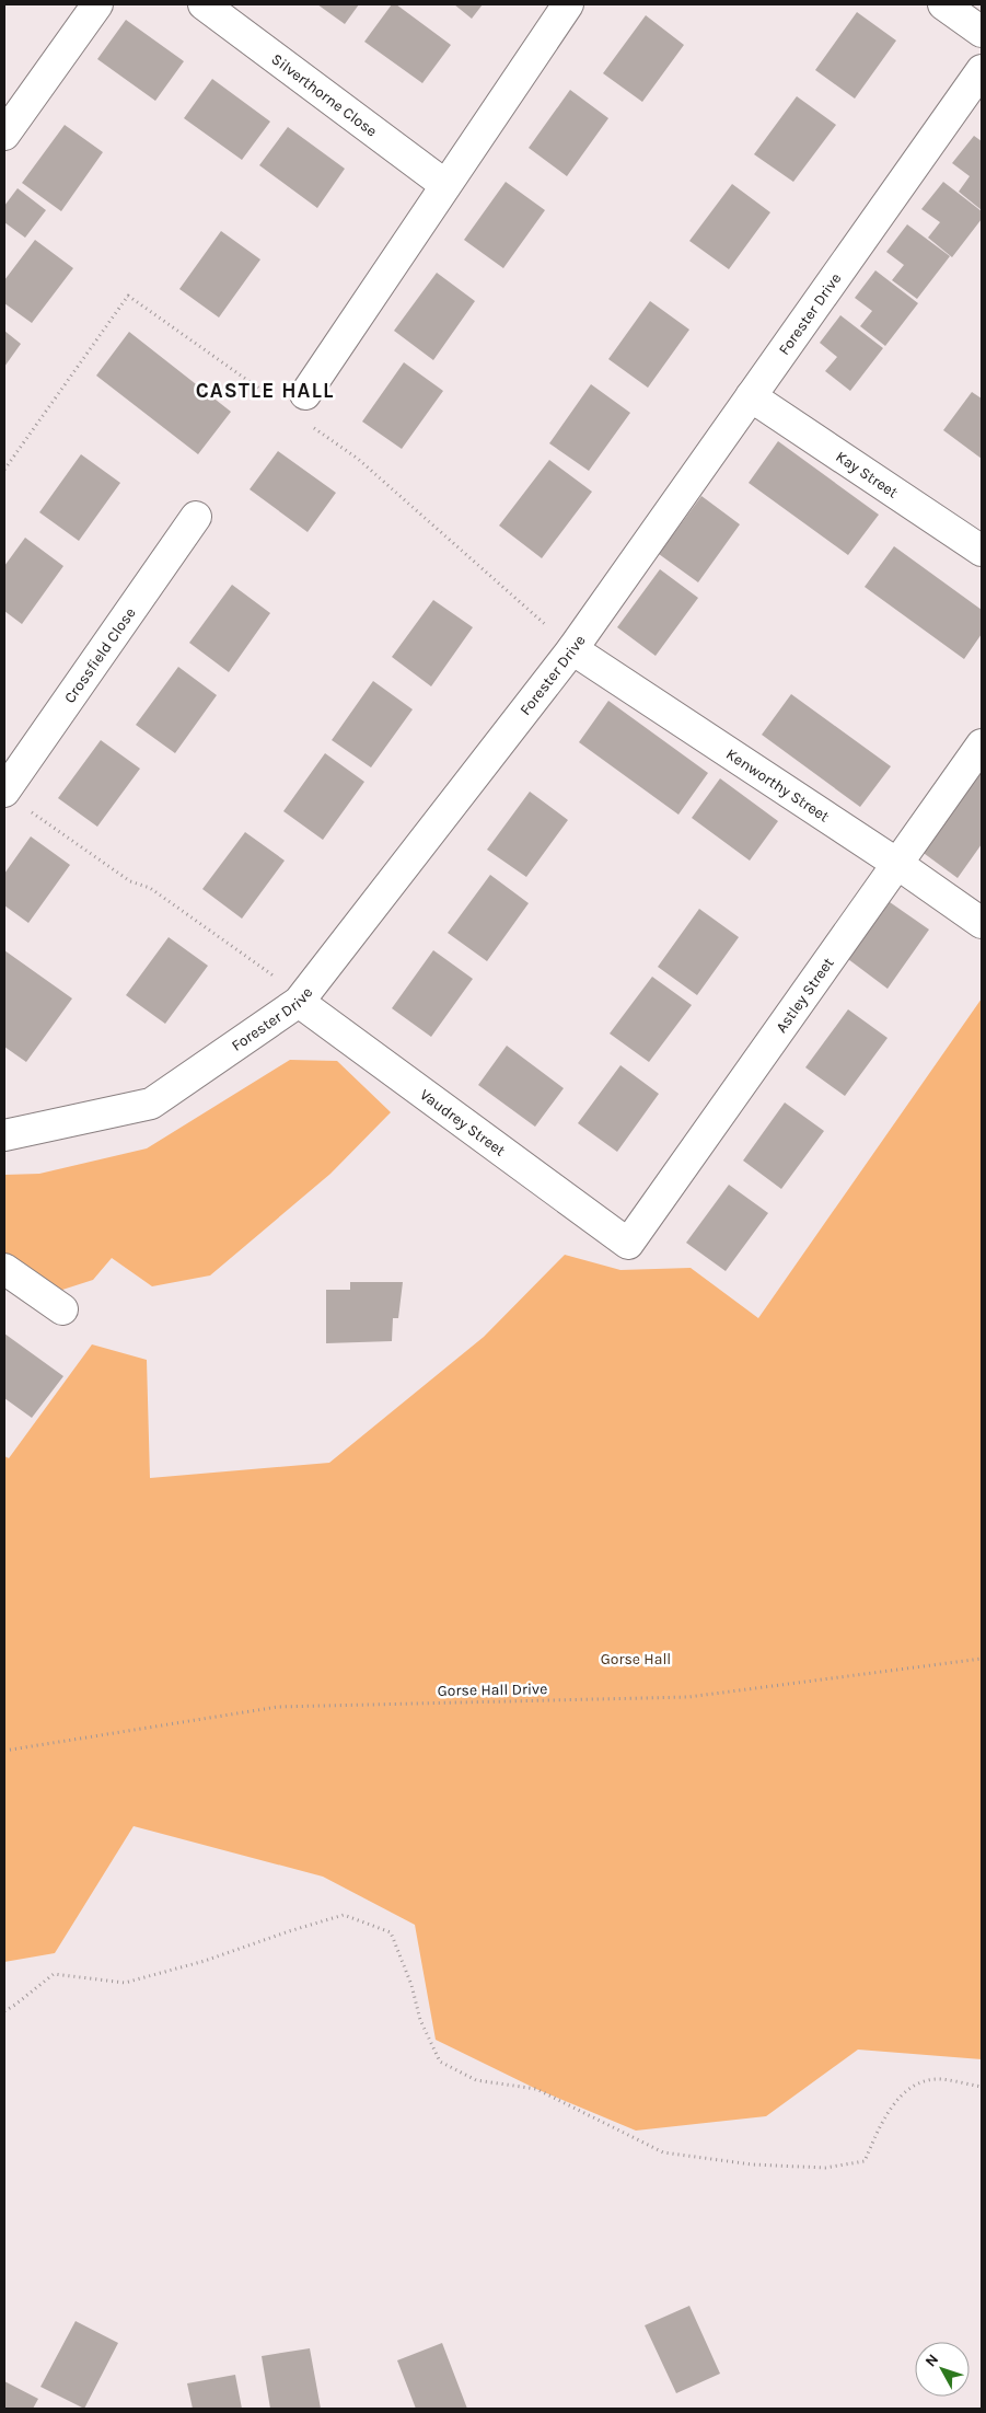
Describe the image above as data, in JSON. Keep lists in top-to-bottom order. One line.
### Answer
{"streets":{"street":["Silverthorne Close","Forester Drive","Kay Street","Crossfield Close","Kenworthy Street","Astley Street","Vaudrey Street"],"path":["Gorse Hall Drive"]},"crossings":[["Forester Drive","Kay Street"],["Forester Drive","Kenworthy Street"],["Forester Drive","Vaudrey Street"],["Kenworthy Street","Astley Street"],["Astley Street","Vaudrey Street"]],"districts":["CASTLE HALL"],"parks":["Gorse Hall"],"north":"top left"}
